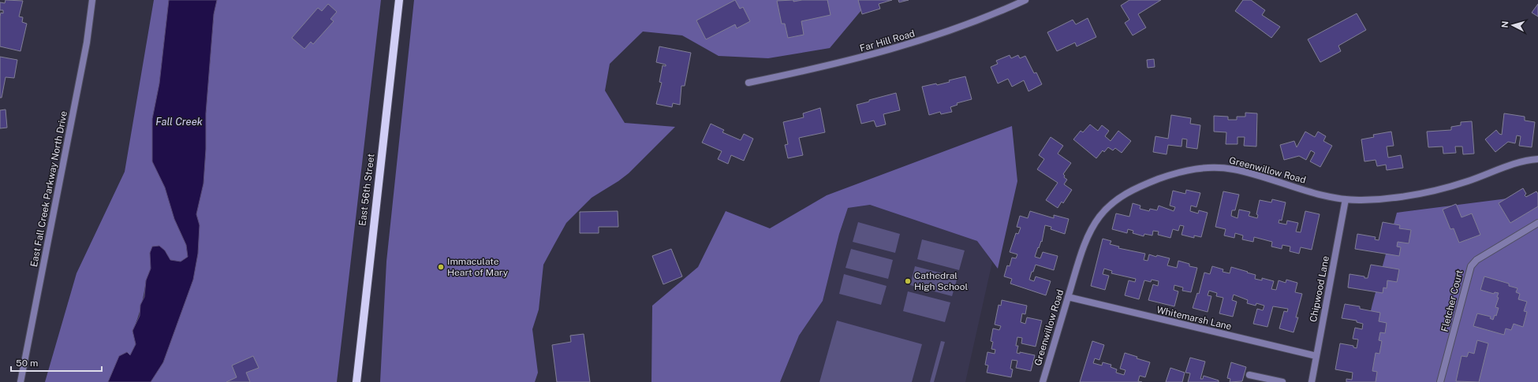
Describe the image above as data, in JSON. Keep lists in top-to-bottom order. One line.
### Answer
{"streets":{"main road":["East 56th Street"],"street":["Far Hill Road","Greenwillow Road","East Fall Creek Parkway North Drive","Chipwood Lane","Fletcher Court","Whitemarsh Lane"]},"crossings":[["Greenwillow Road","Chipwood Lane"],["Greenwillow Road","Whitemarsh Lane"],["Chipwood Lane","Whitemarsh Lane"]],"water":["Fall Creek"],"places":["Immaculate Heart of Mary","Cathedral High School"],"scale_bar":"50 m","north":"left"}
